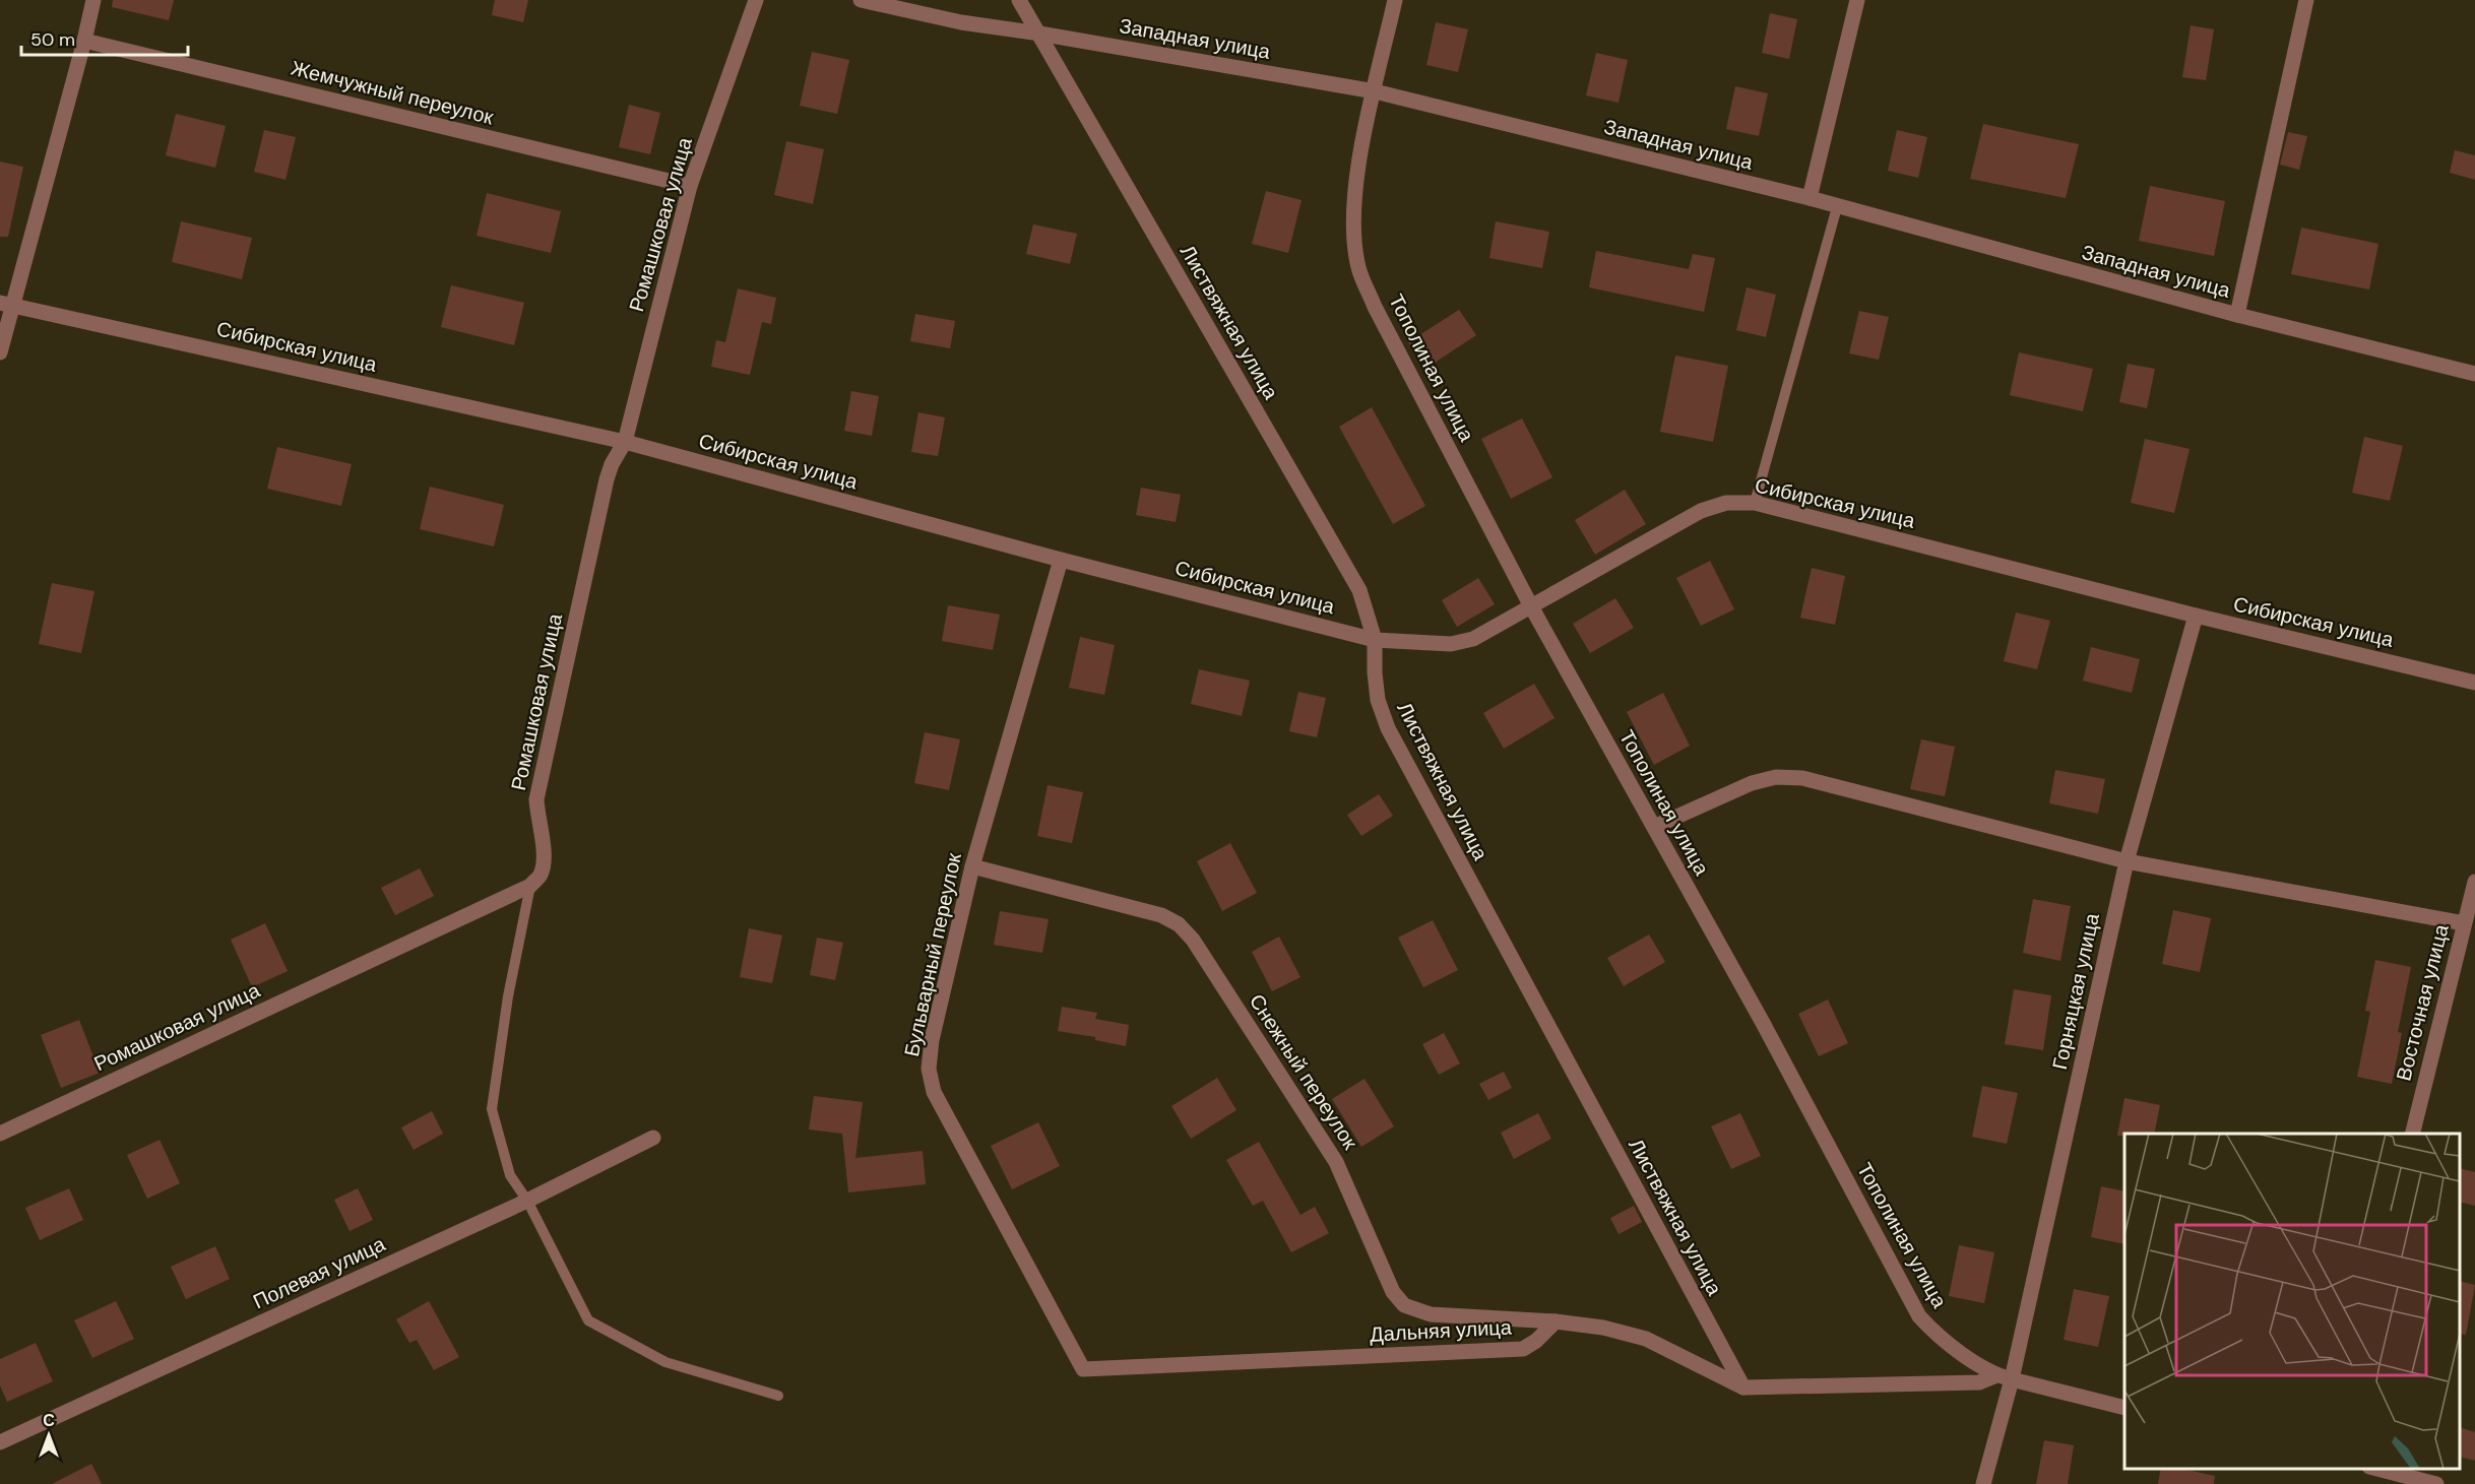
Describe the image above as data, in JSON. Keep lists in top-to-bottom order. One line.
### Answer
{"streets":{"street":["Западная улица","Жемчужный переулок","Ромашковая улица","Листвяжная улица","Сибирская улица","Тополиная улица","Бульварный переулок","Горняцкая улица","Восточная улица","Снежный переулок","Полевая улица","Дальняя улица"]},"crossings":[["Западная улица","Листвяжная улица"],["Западная улица","Тополиная улица"],["Жемчужный переулок","Ромашковая улица"],["Ромашковая улица","Сибирская улица"],["Листвяжная улица","Сибирская улица"],["Сибирская улица","Тополиная улица"],["Сибирская улица","Бульварный переулок"],["Сибирская улица","Горняцкая улица"],["Тополиная улица","Горняцкая улица"],["Бульварный переулок","Снежный переулок"],["Бульварный переулок","Дальняя улица"],["Снежный переулок","Дальняя улица"]],"scale_bar":"50 m","north":"top"}
